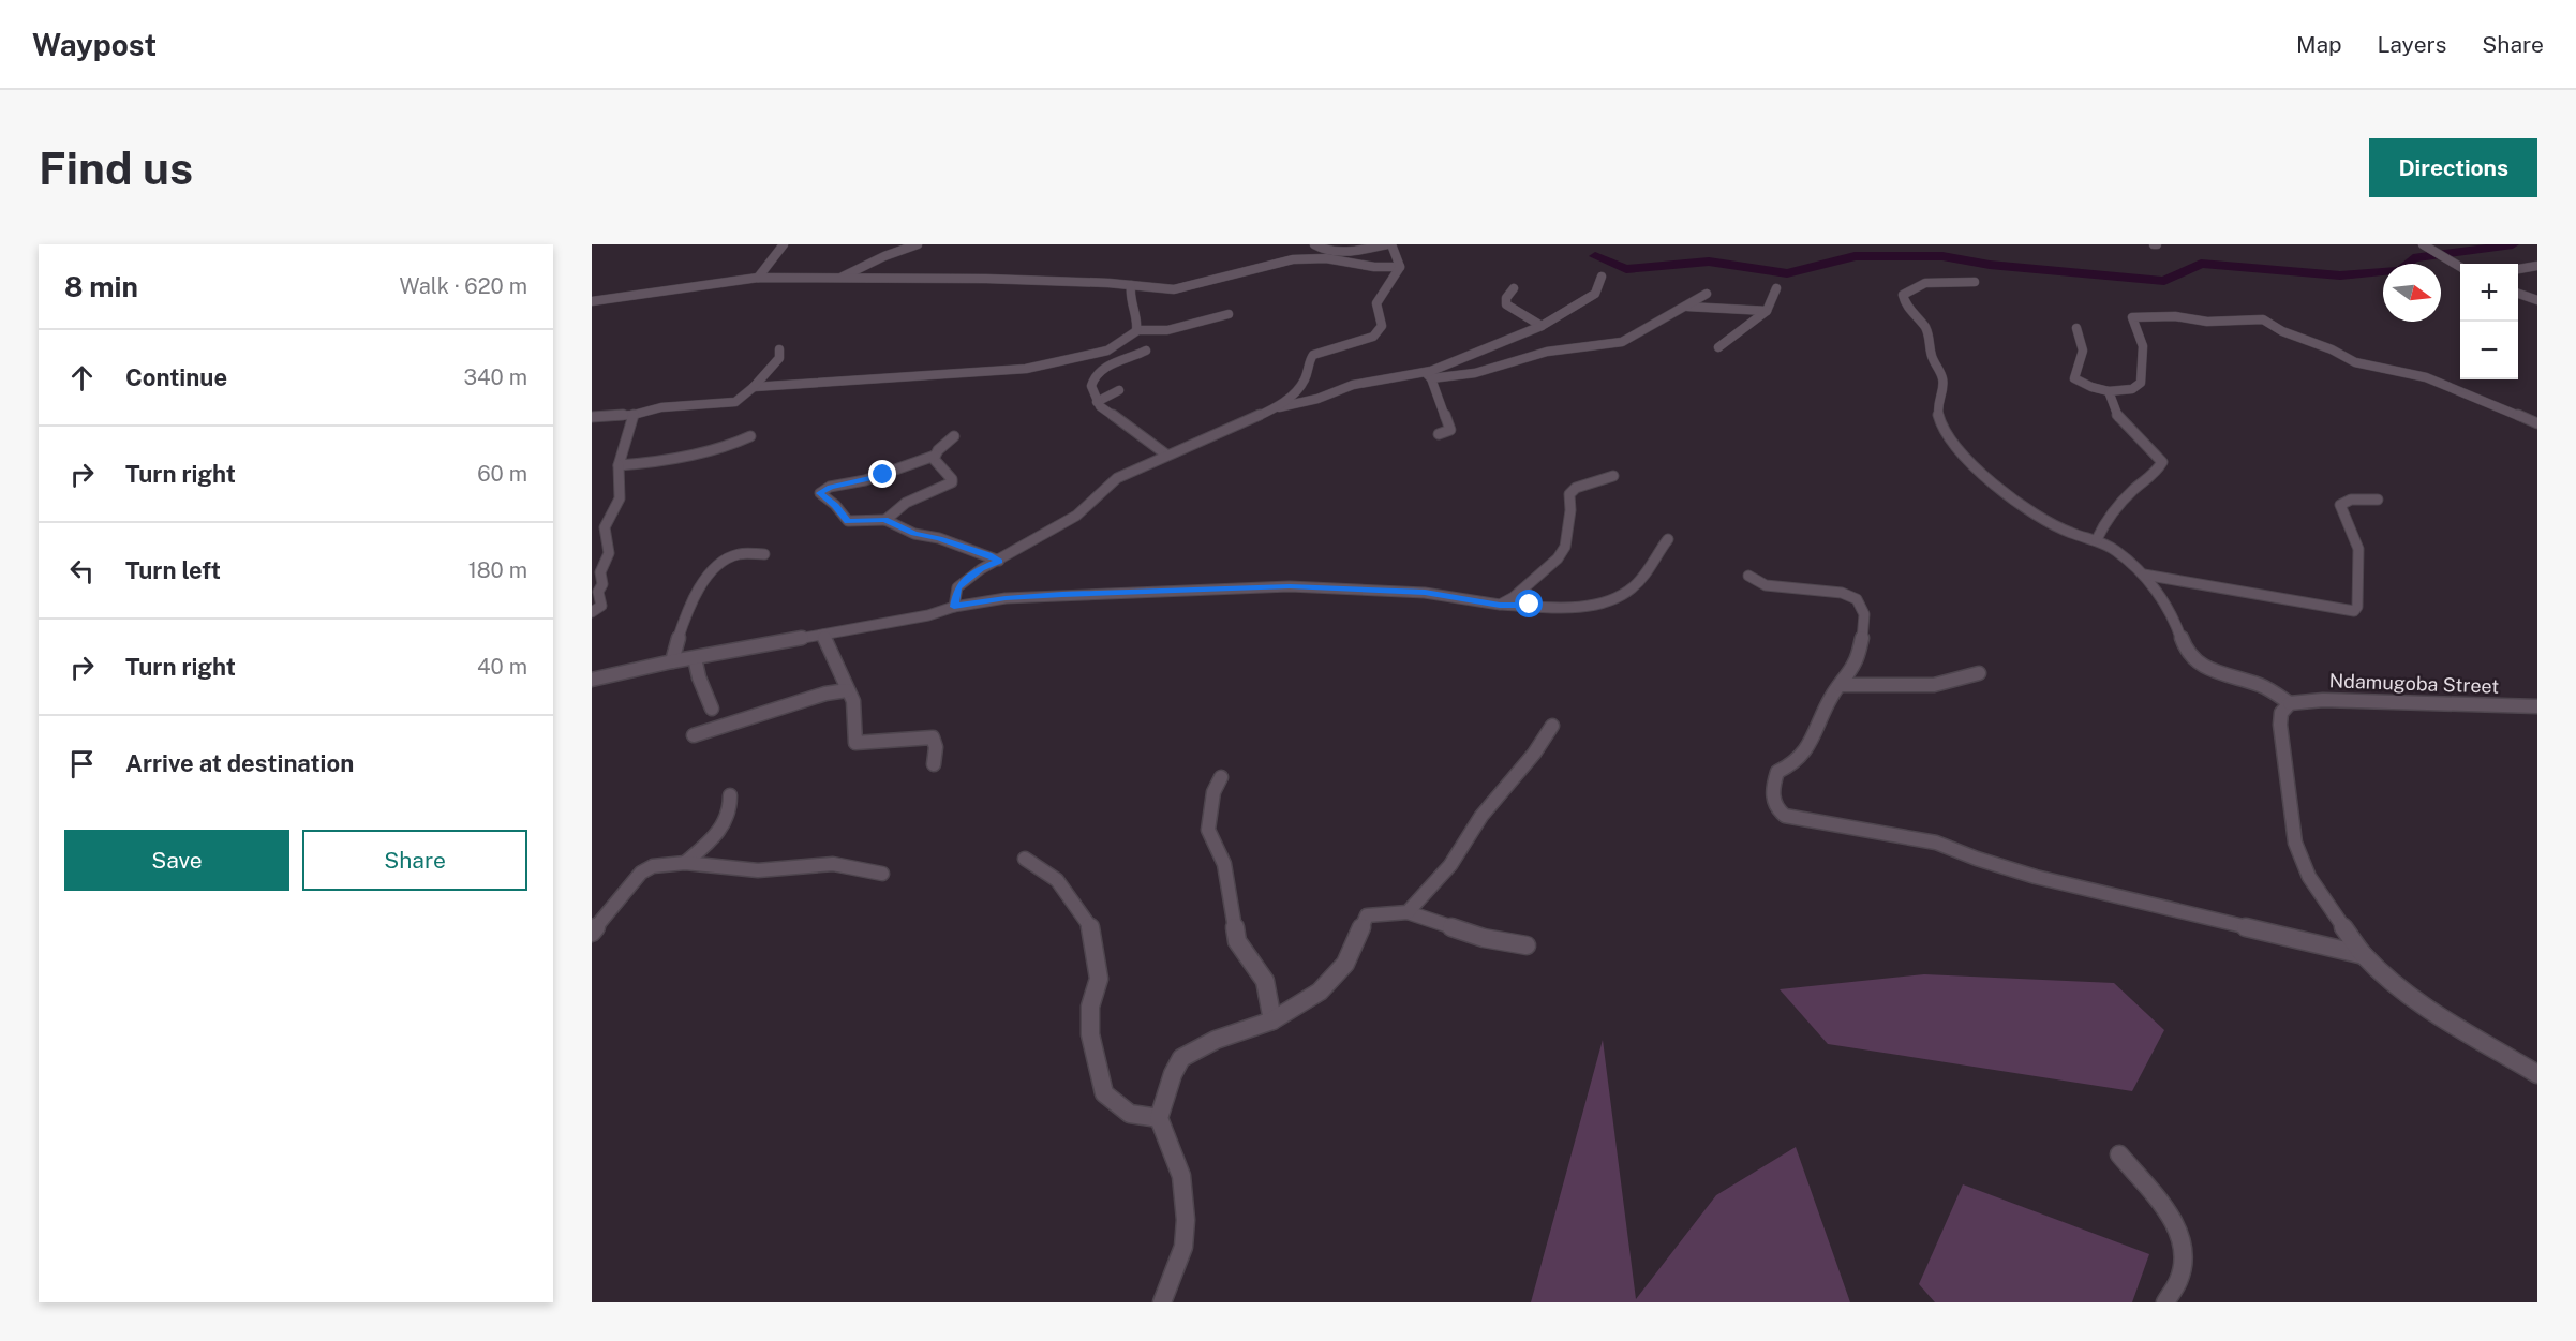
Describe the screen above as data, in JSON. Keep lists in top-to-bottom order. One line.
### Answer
{"streets":{"street":["Ndamugoba Street"]},"north":"right","page":{"header":"Waypost","nav":["Map","Layers","Share"],"buttons":["Directions",["Save","Share"]],"title":"Find us","heading":["8 min","Walk · 620 m"],"map_buttons":["+","−"],"list":[["Continue","340 m"],["Turn right","60 m"],["Turn left","180 m"],["Turn right","40 m"],"Arrive at destination"]}}
